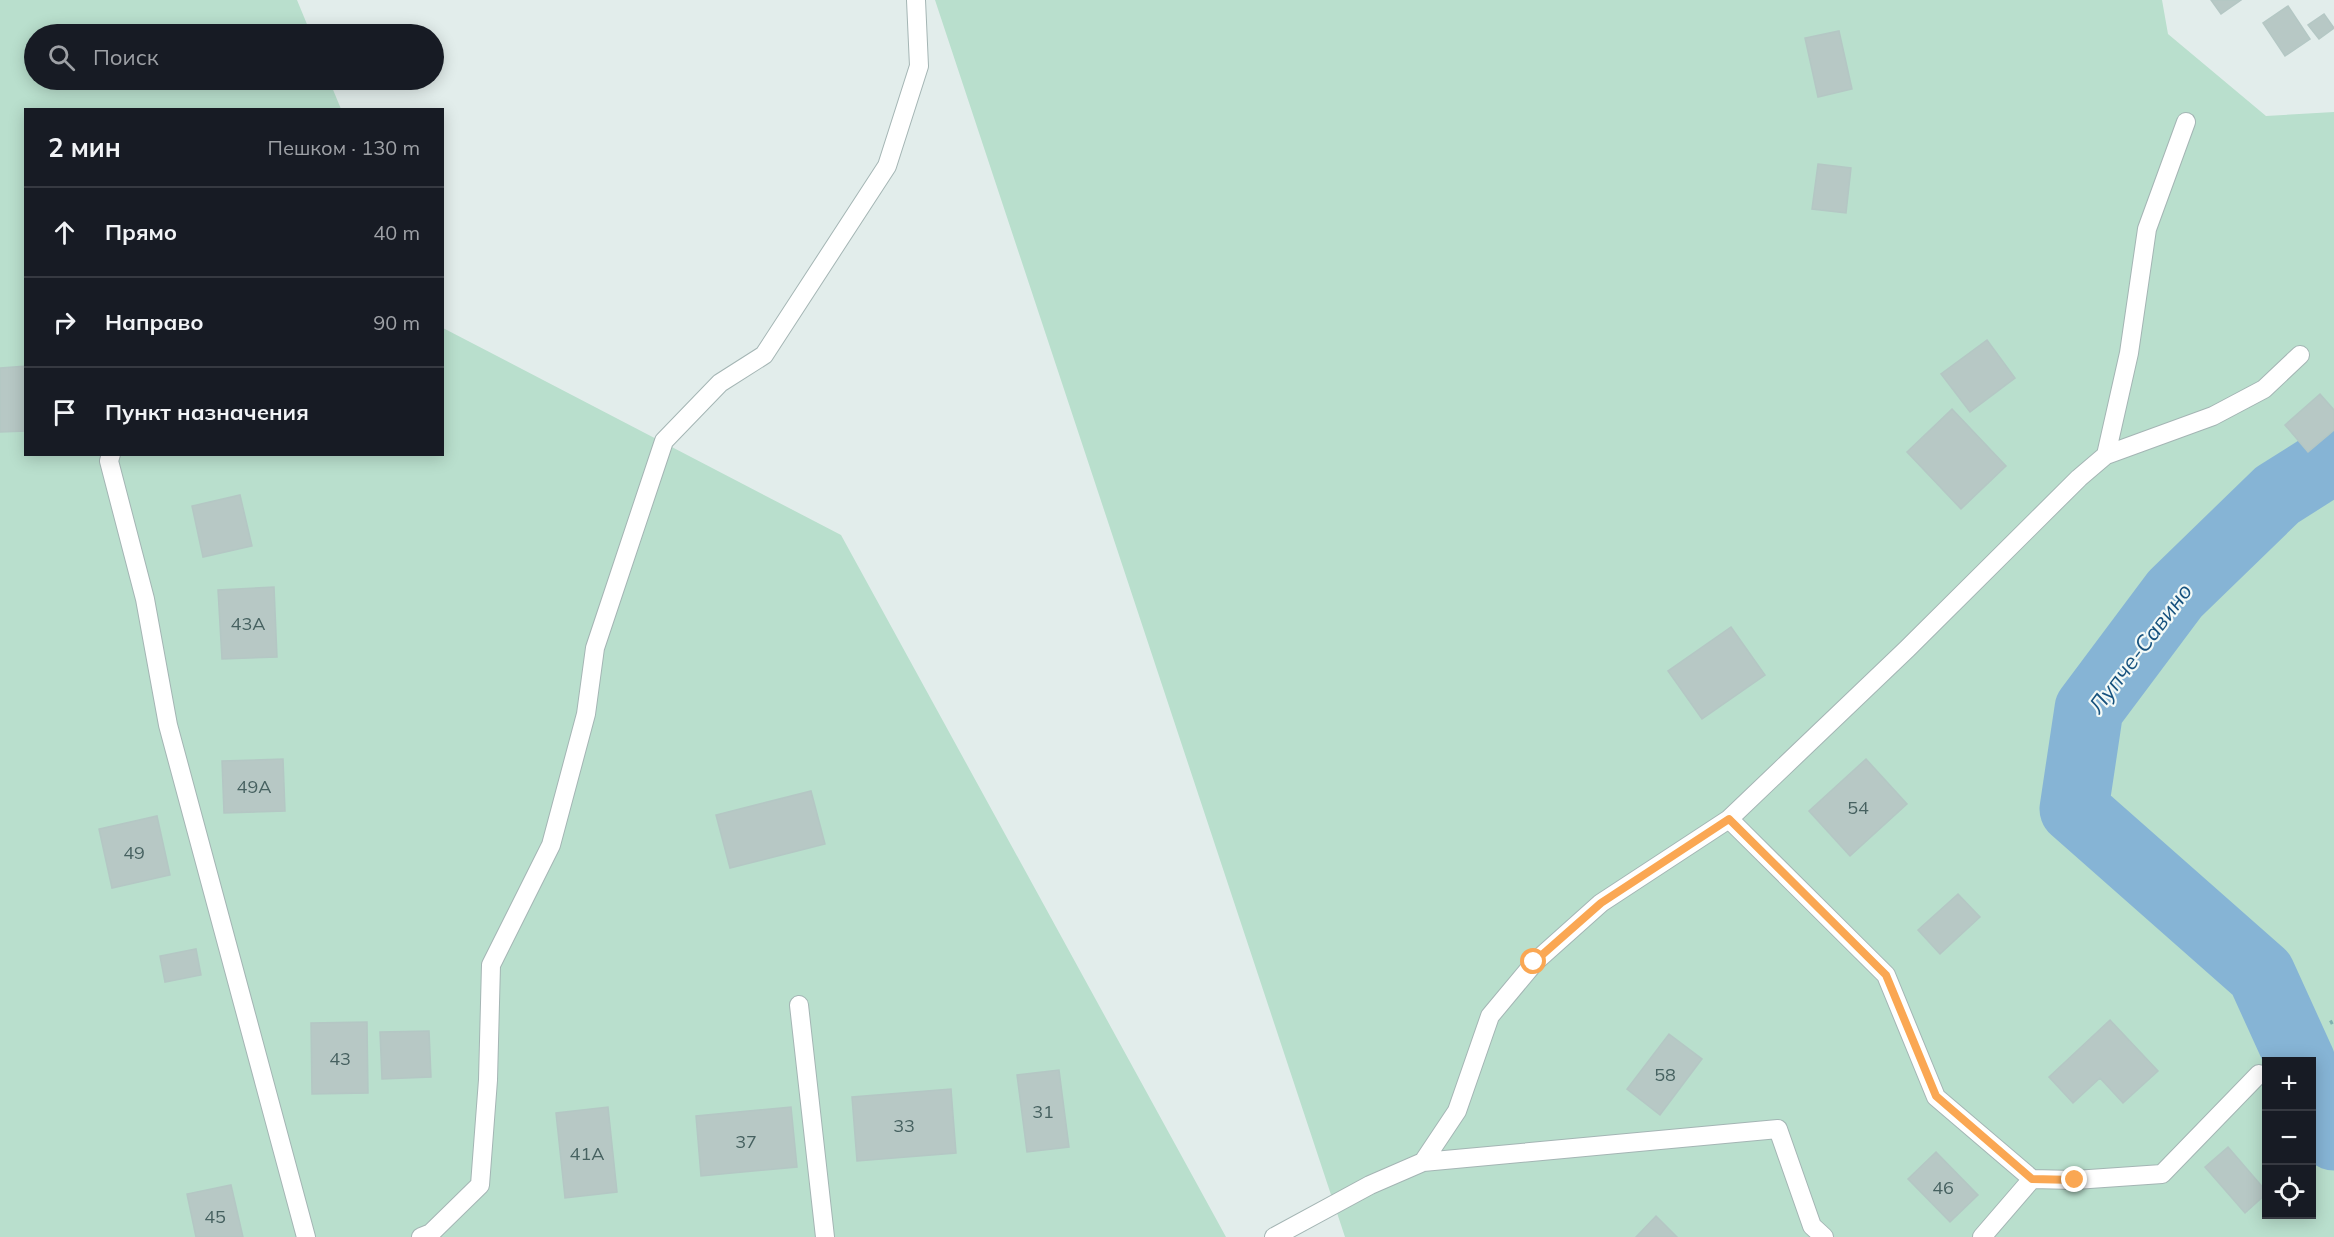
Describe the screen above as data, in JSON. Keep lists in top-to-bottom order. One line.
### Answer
{"water":["Лупче-Савино"],"house_numbers":["43А","49А","54","49","43","58","31","33","37","41А","46","45"],"page":{"search":"Поиск","heading":["2 мин","Пешком · 130 m"],"list":[["Прямо","40 m"],["Направо","90 m"],"Пункт назначения"],"map_buttons":["+","−"]}}
